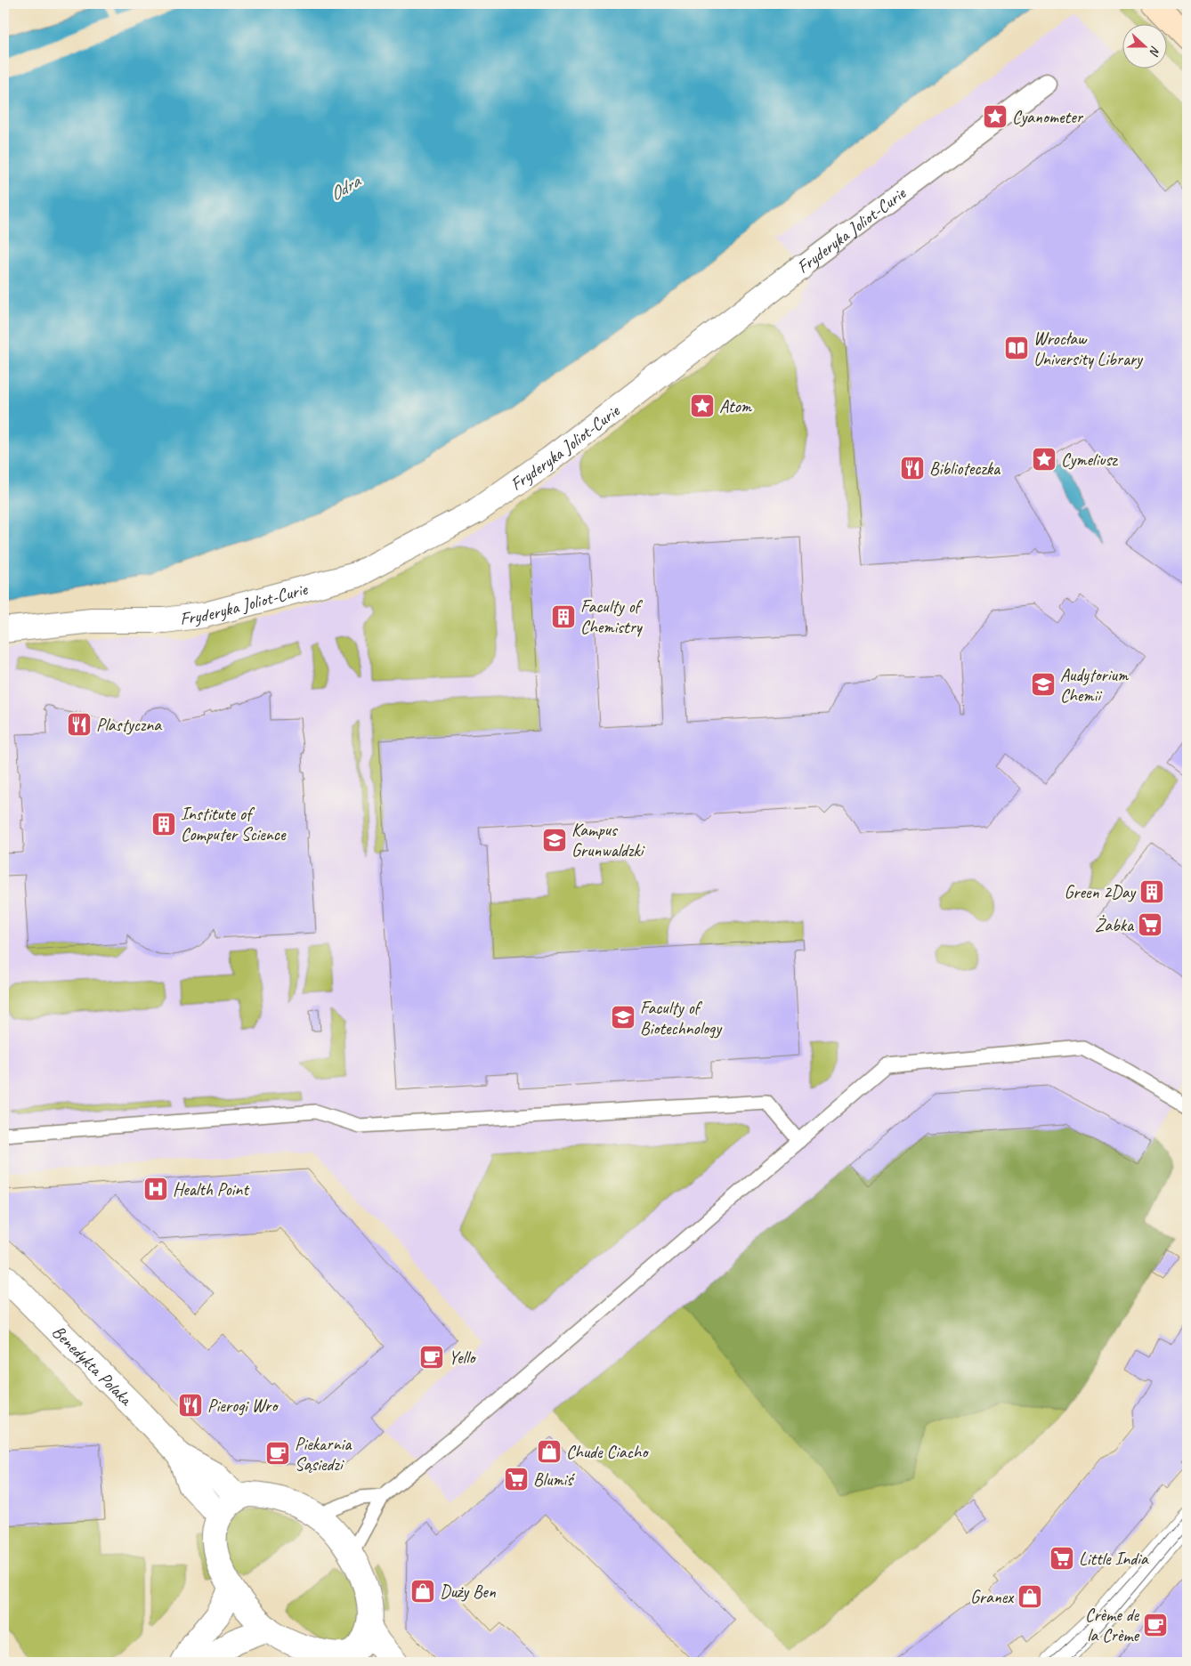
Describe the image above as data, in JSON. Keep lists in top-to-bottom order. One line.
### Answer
{"streets":{"street":["Fryderyka Joliot-Curie","Benedykta Polaka"]},"water":["Odra"],"places":{"place":["Cyanometer","Atom","Cymeliusz"],"library":["Wrocław University Library"],"restaurant":["Biblioteczka","Plastyczna","Pierogi Wro"],"building":["Faculty of Chemistry","Institute of Computer Science","Green 2Day"],"school or university":["Audytorium Chemii","Kampus Grunwaldzki","Faculty of Biotechnology"],"supermarket":["Żabka","Blumiś","Little India"],"hospital":["Health Point"],"cafe":["Yello","Piekarnia Sąsiedzi","Crème de la Crème"],"shop":["Chude Ciacho","Duży Ben","Granex"]},"north":"right"}
